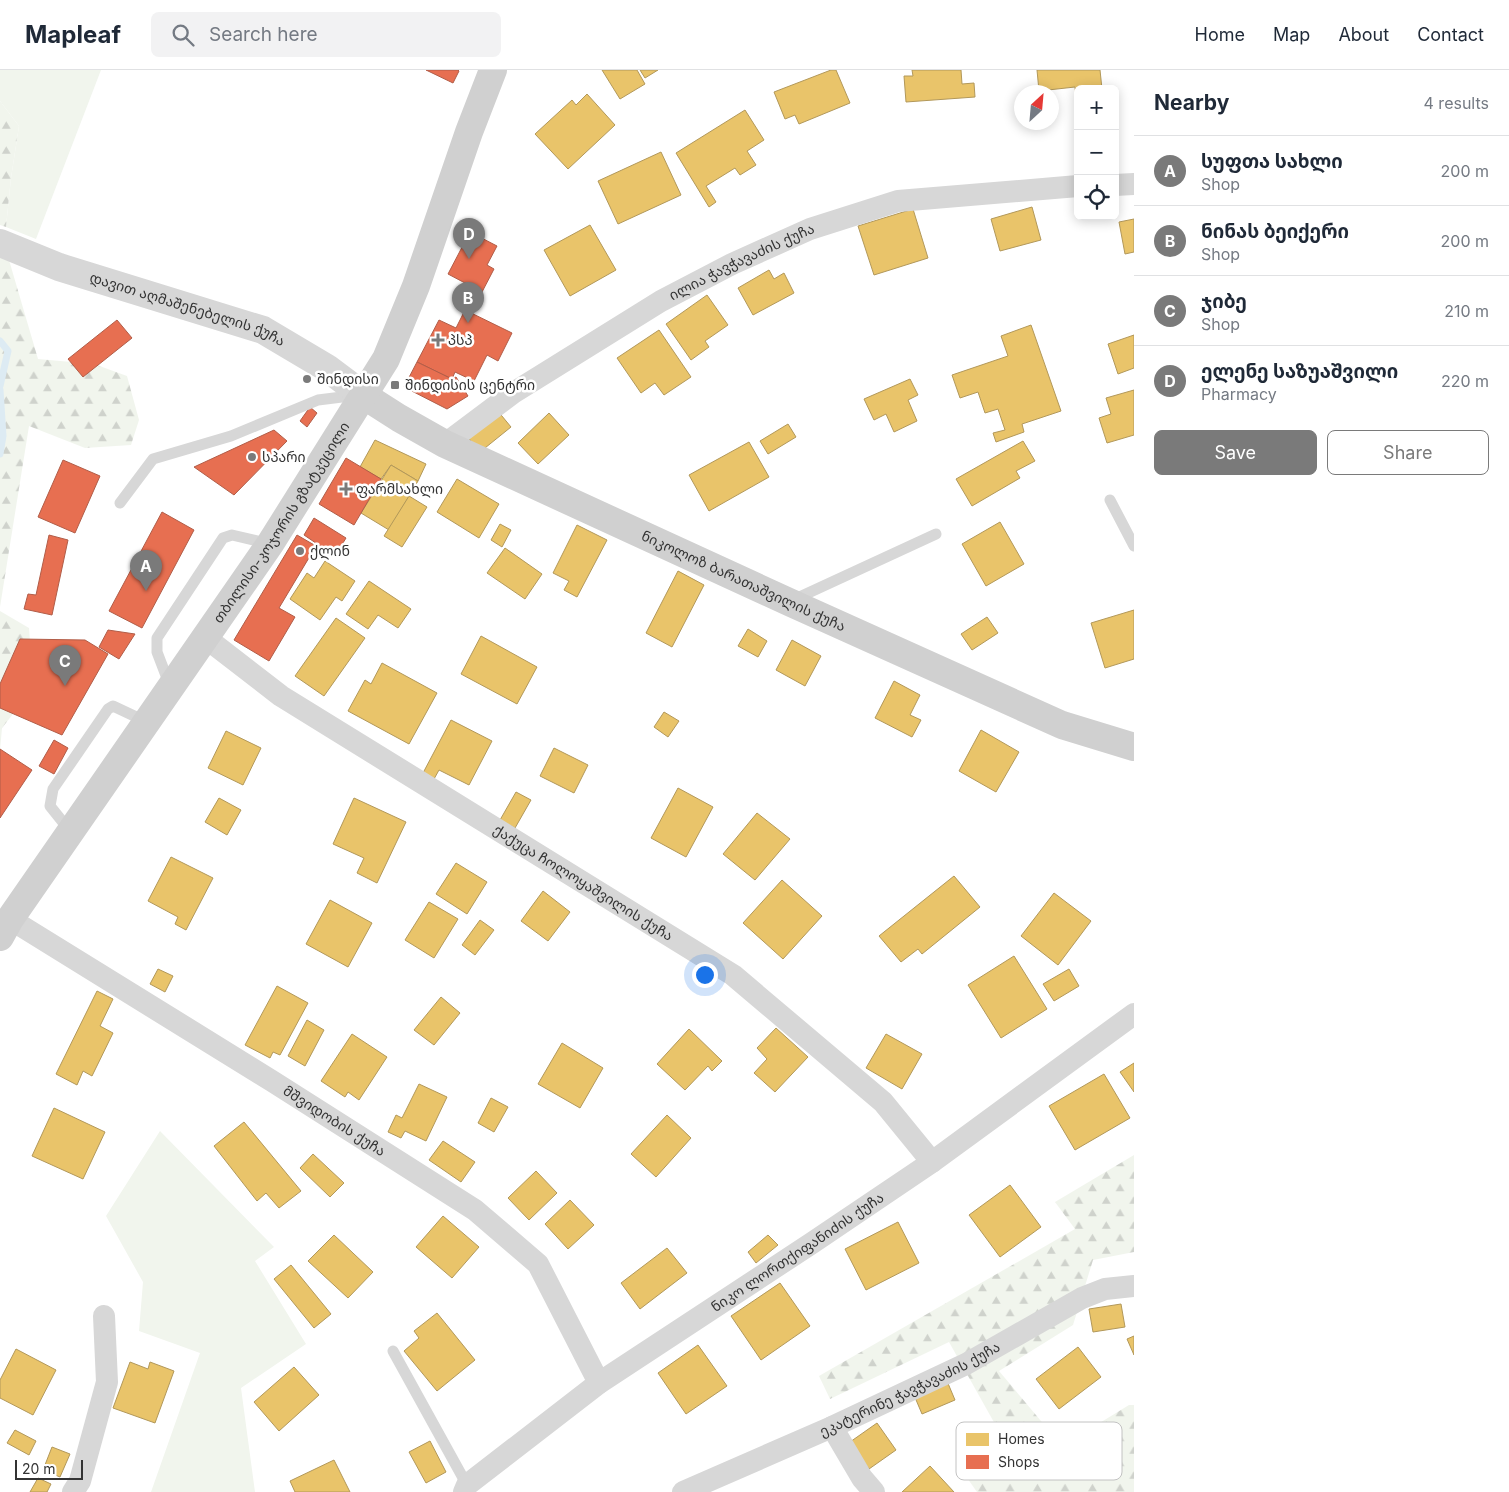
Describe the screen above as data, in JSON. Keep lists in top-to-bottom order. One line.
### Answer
{"streets":{"main road":["თბილისი-კოჯორის გზატკეცილი","ნიკოლოზ ბარათაშვილის ქუჩა"],"street":["ილია ჭავჭავაძის ქუჩა","დავით აღმაშენებელის ქუჩა","ქაქუცა ჩოლოყაშვილის ქუჩა","მშვიდობის ქუჩა","ნიკო ლორთქიფანიძის ქუჩა","ეკატერინე ჭავჭავაძის ქუჩა"]},"crossings":[["ილია ჭავჭავაძის ქუჩა","ნიკოლოზ ბარათაშვილის ქუჩა"],["დავით აღმაშენებელის ქუჩა","თბილისი-კოჯორის გზატკეცილი"],["დავით აღმაშენებელის ქუჩა","ნიკოლოზ ბარათაშვილის ქუჩა"],["თბილისი-კოჯორის გზატკეცილი","ნიკოლოზ ბარათაშვილის ქუჩა"],["თბილისი-კოჯორის გზატკეცილი","ქაქუცა ჩოლოყაშვილის ქუჩა"],["თბილისი-კოჯორის გზატკეცილი","მშვიდობის ქუჩა"],["ქაქუცა ჩოლოყაშვილის ქუჩა","ნიკო ლორთქიფანიძის ქუჩა"],["მშვიდობის ქუჩა","ნიკო ლორთქიფანიძის ქუჩა"]],"places":{"health":["პსპ","ფარმსახლი"],"other":["შინდისი","სპარი","ქლინ"],"transit":["შინდისის ცენტრი"]},"legend":["Homes","Shops"],"scale_bar":"20 m","north":"top right","page":{"header":"Mapleaf","search":"Search here","nav":["Home","Map","About","Contact"],"heading":["Nearby","4 results"],"map_buttons":["+","−"],"list":[{"mark":"A","name":"სუფთა სახლი","note":"Shop","value":"200 m"},{"mark":"B","name":"ნინას ბეიქერი","note":"Shop","value":"200 m"},{"mark":"C","name":"ჯიბე","note":"Shop","value":"210 m"},{"mark":"D","name":"ელენე საზუაშვილი","note":"Pharmacy","value":"220 m"}],"pins":["D","B","A","C"],"buttons":["Save","Share"],"scale":"20 m"}}
